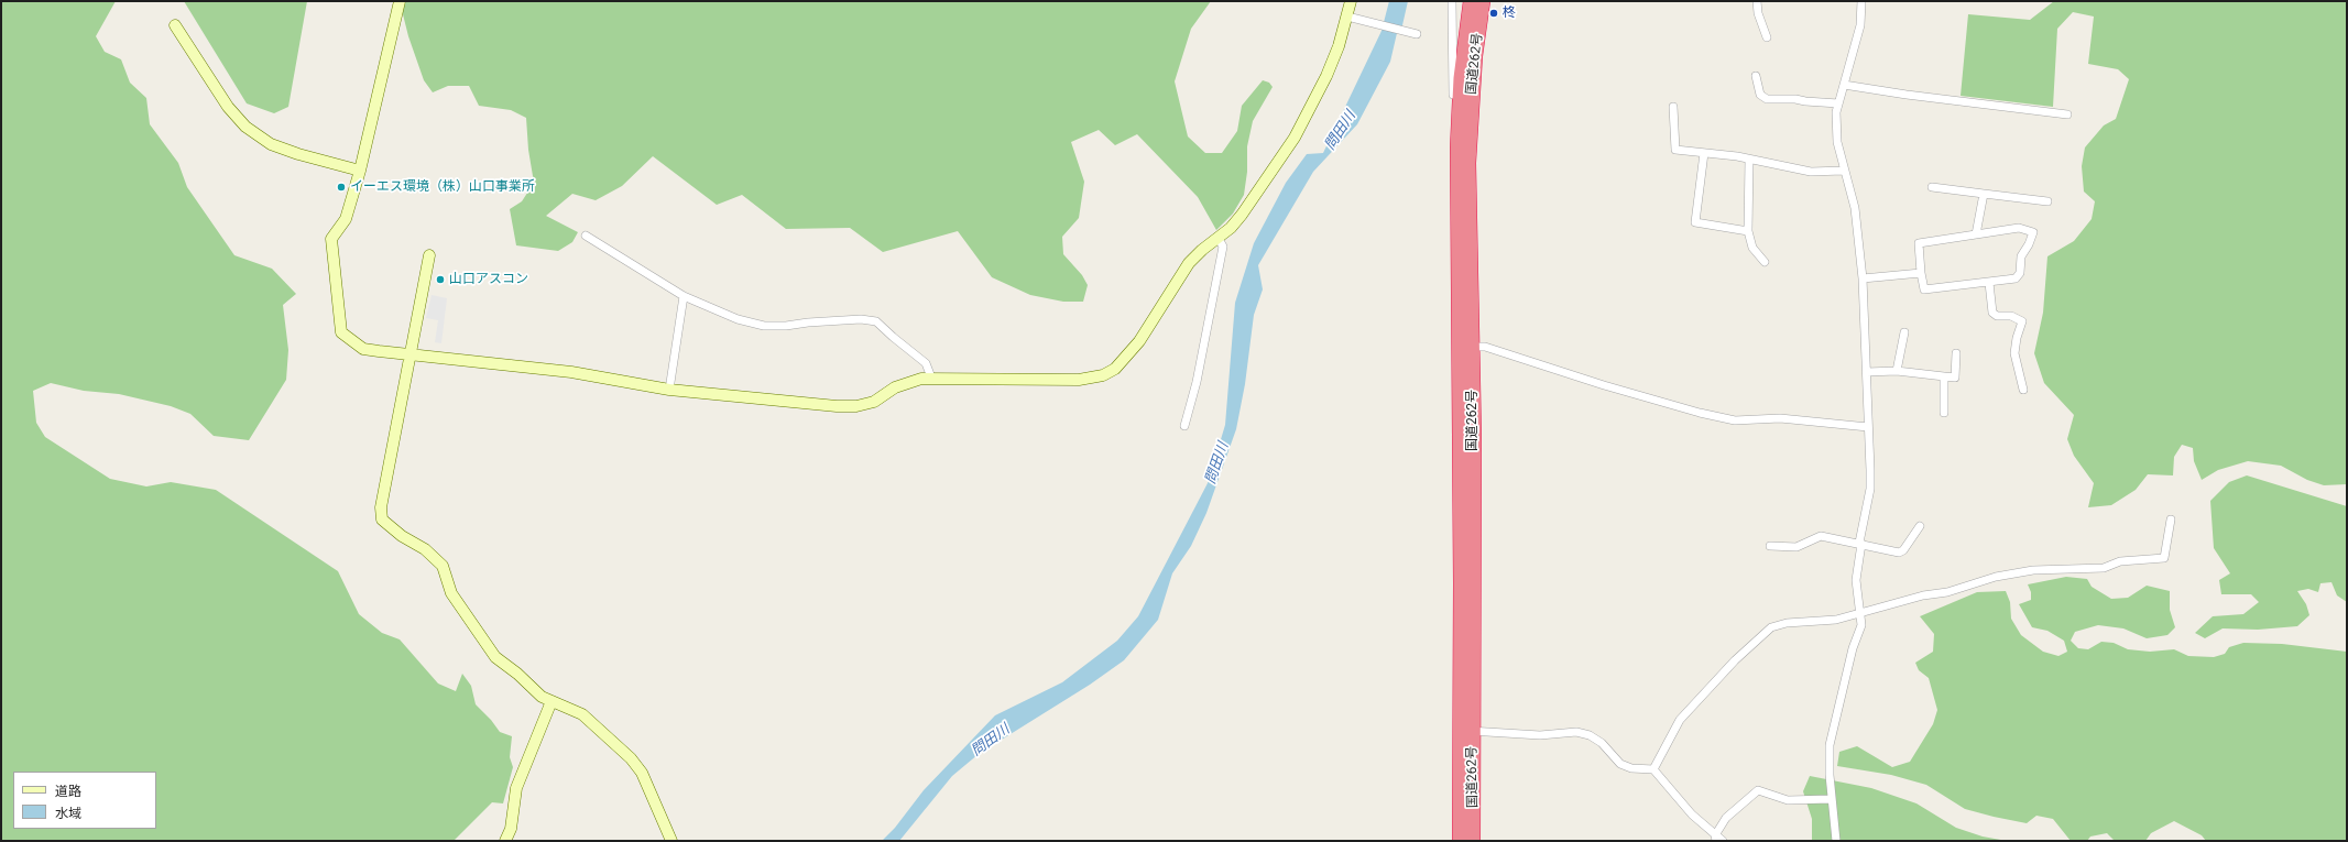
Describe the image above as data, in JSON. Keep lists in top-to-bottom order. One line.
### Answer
{"streets":{"highway":["国道262号"]},"water":["問田川"],"places":["柊","イーエス環境（株）山口事業所","山口アスコン"],"legend":["道路","水域"]}
